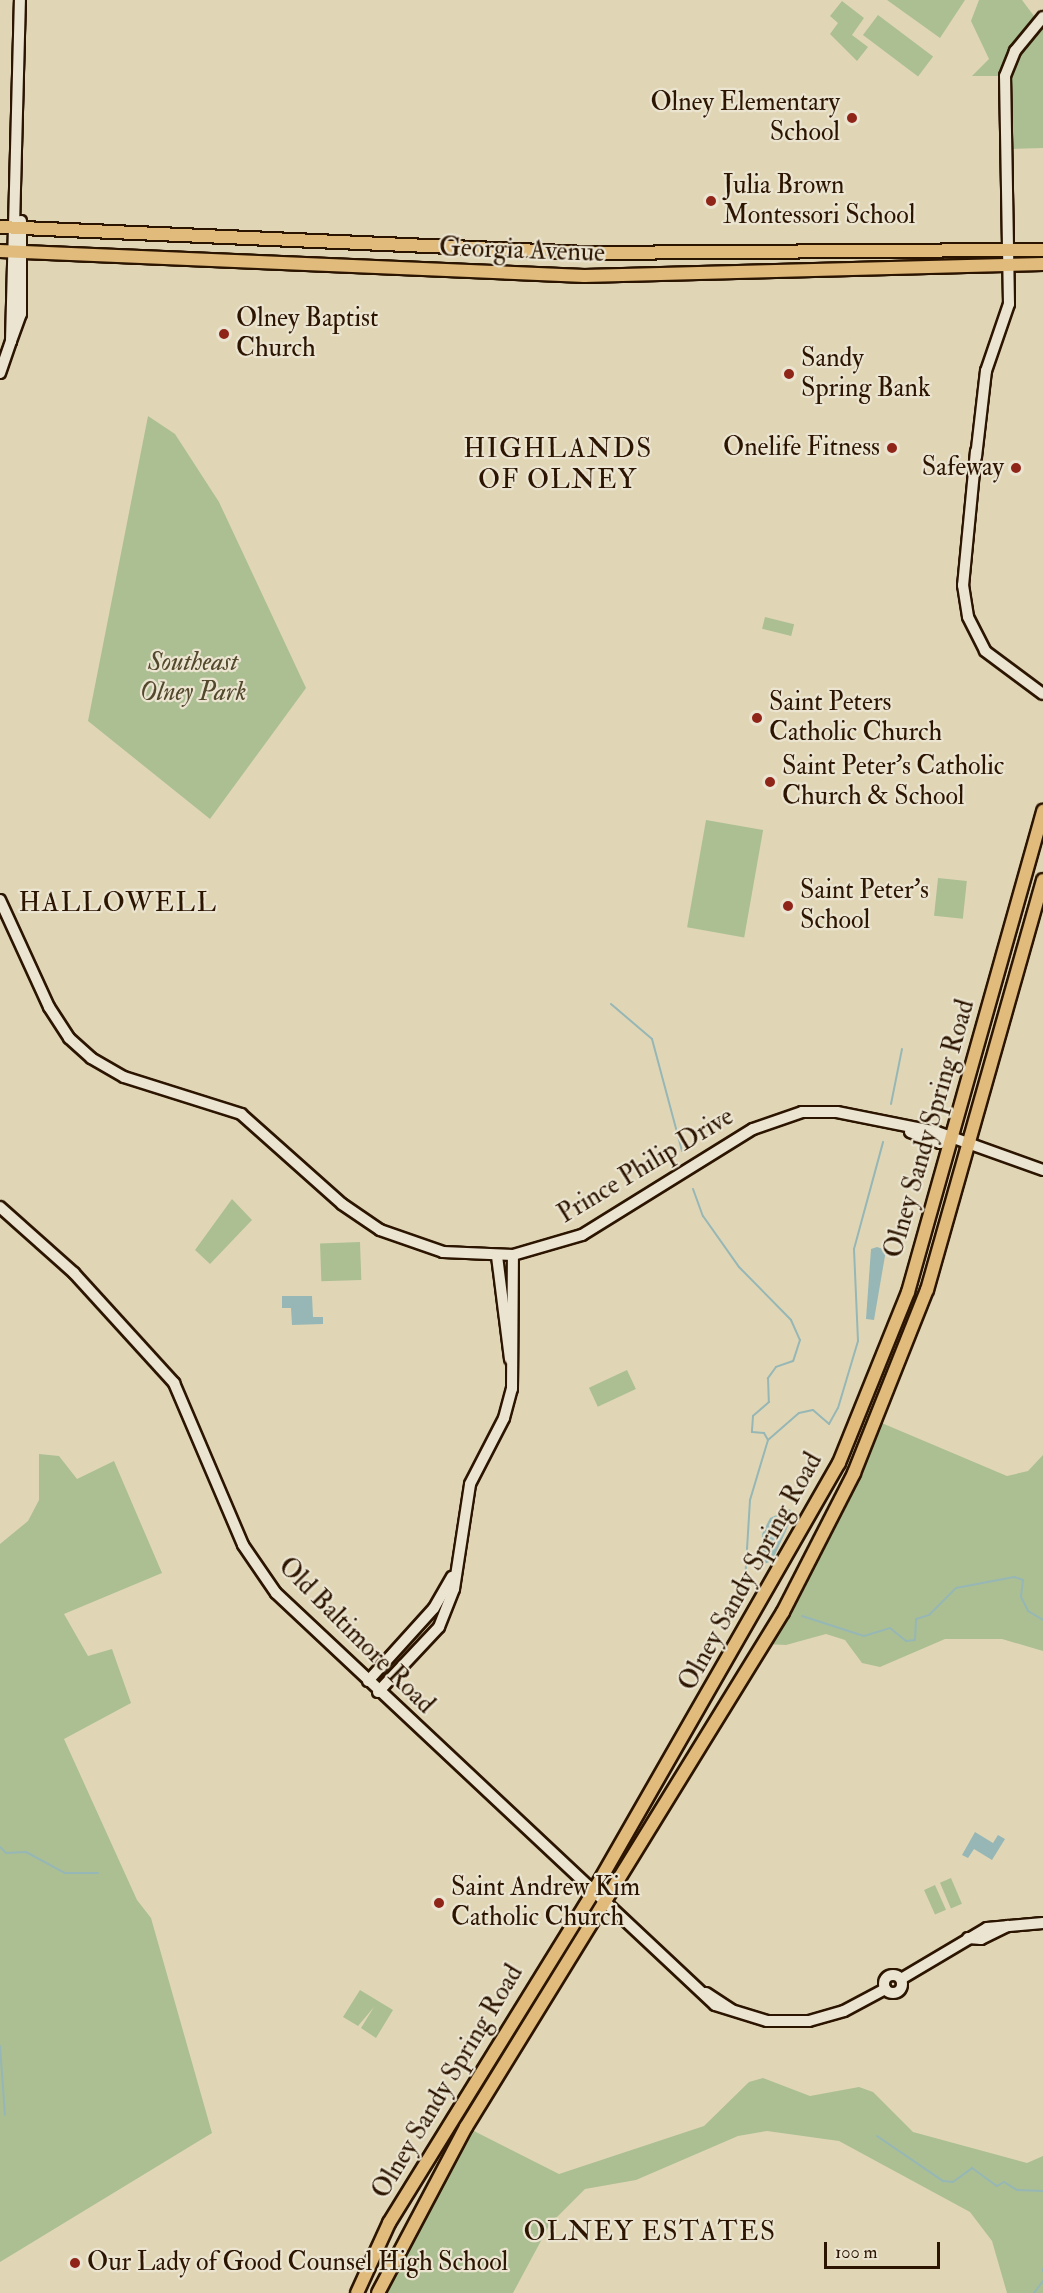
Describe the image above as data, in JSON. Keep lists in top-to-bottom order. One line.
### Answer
{"streets":{"main road":["Georgia Avenue","Olney Sandy Spring Road"],"street":["Prince Philip Drive","Old Baltimore Road"]},"crossings":[["Olney Sandy Spring Road","Prince Philip Drive"],["Olney Sandy Spring Road","Old Baltimore Road"]],"districts":["HIGHLANDS OF OLNEY","HALLOWELL","OLNEY ESTATES"],"parks":["Southeast Olney Park"],"places":["Olney Elementary School","Julia Brown Montessori School","Olney Baptist Church","Sandy Spring Bank","Onelife Fitness","Safeway","Saint Peters Catholic Church","Saint Peter's Catholic Church & School","Saint Peter's School","Saint Andrew Kim Catholic Church","Our Lady of Good Counsel High School"],"scale_bar":"100 m"}
